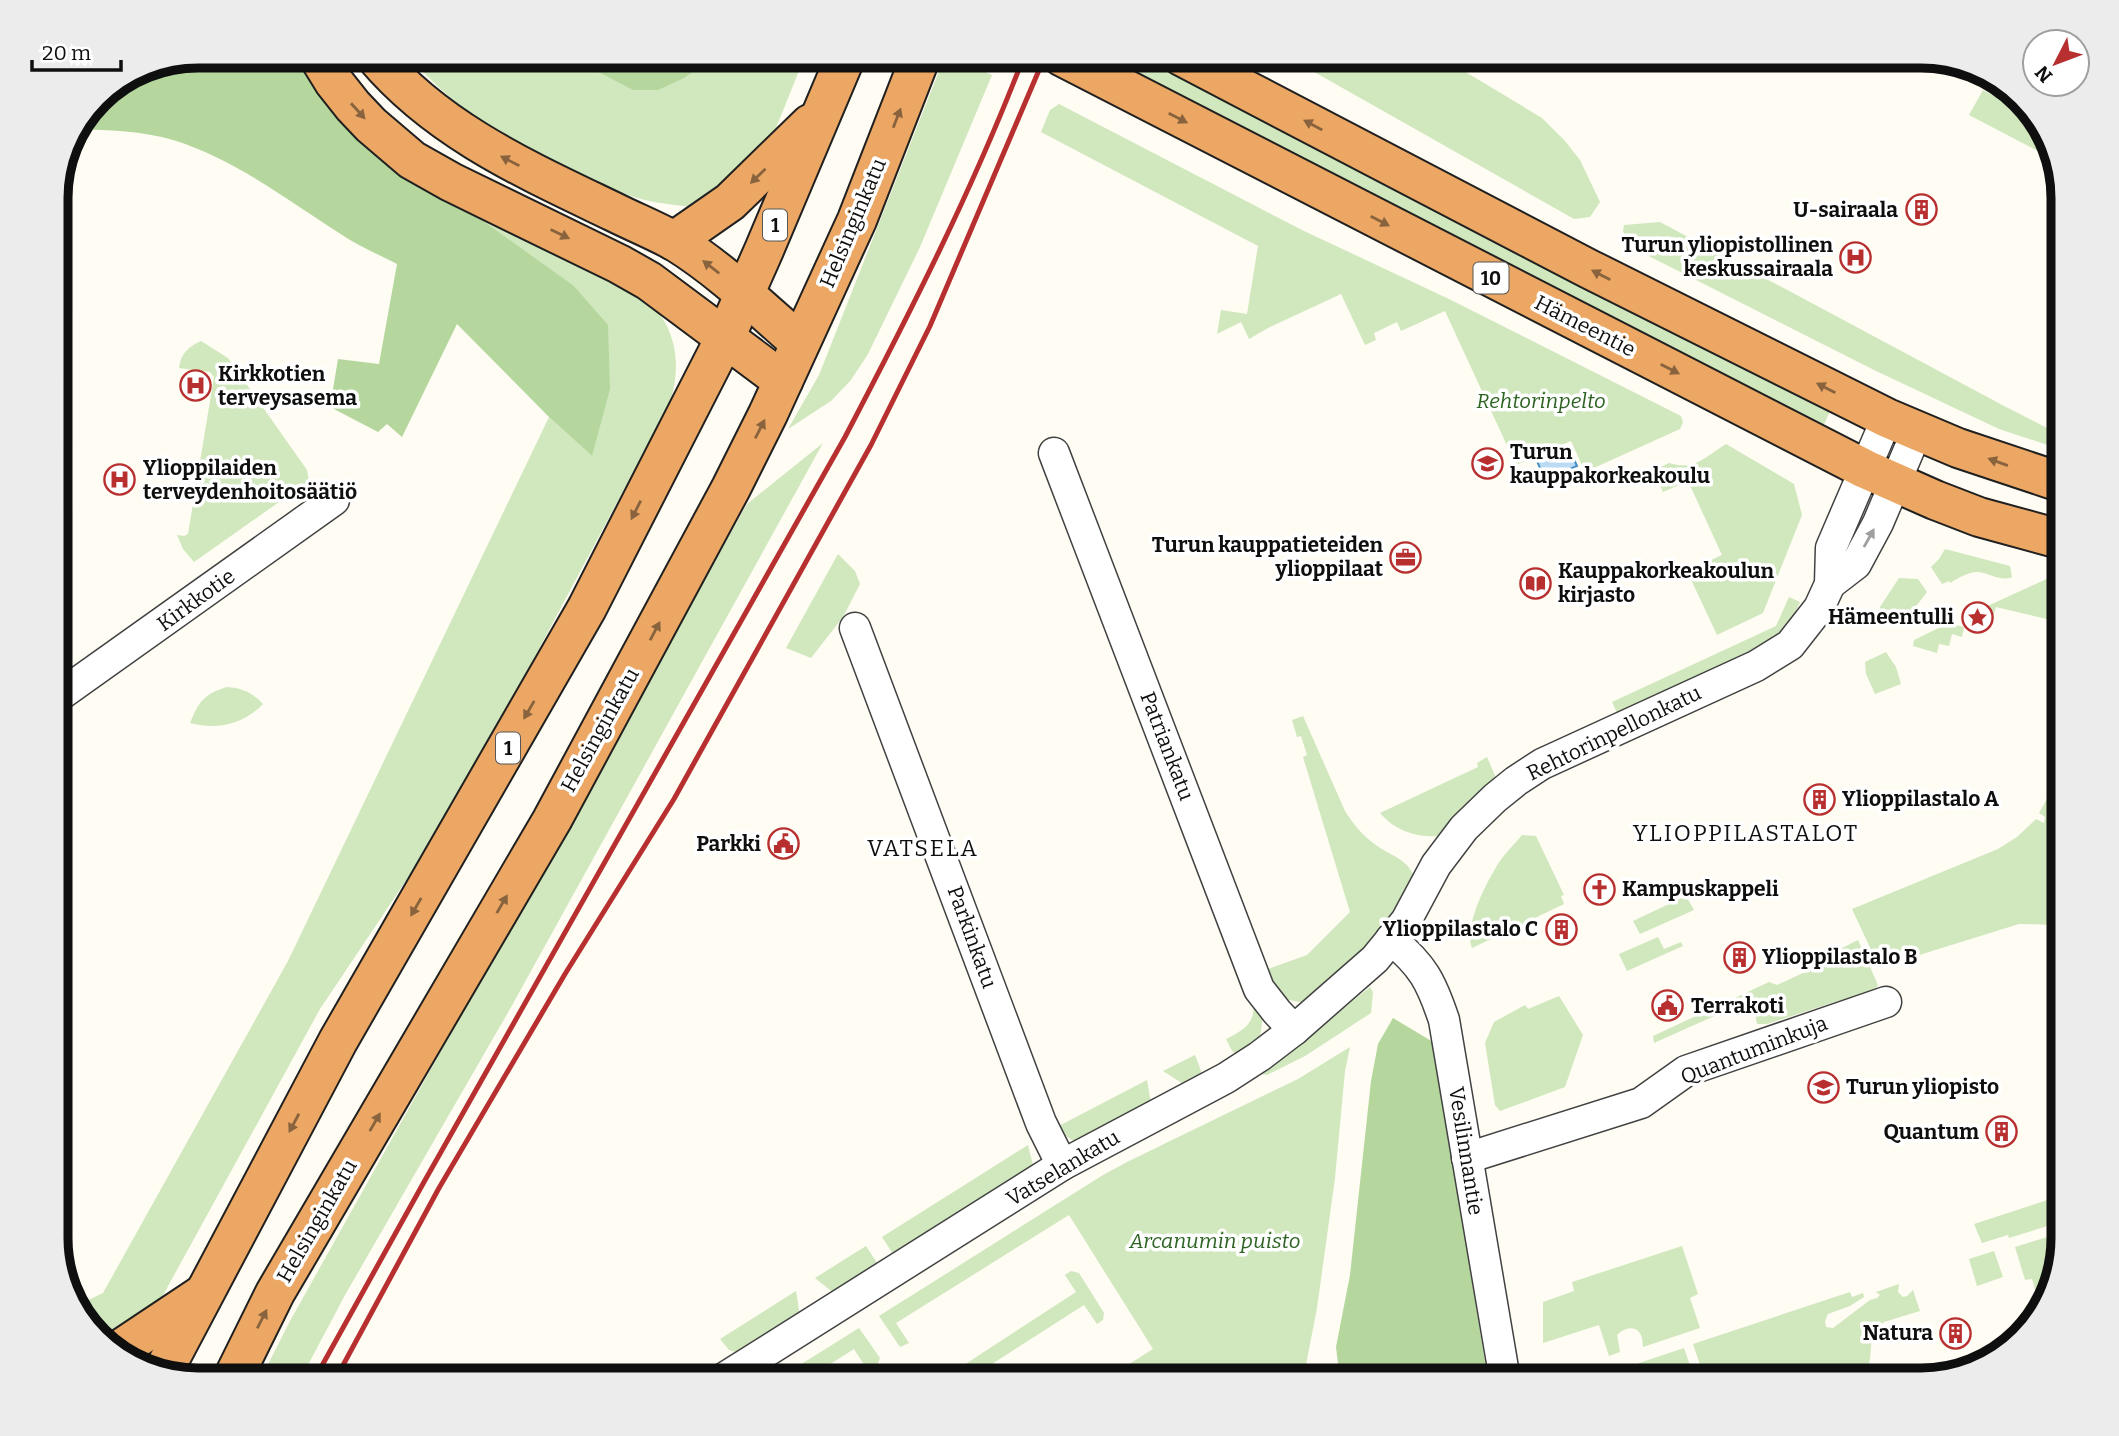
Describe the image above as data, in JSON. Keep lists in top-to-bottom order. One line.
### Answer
{"streets":{"highway":["Helsinginkatu","1","10","Hämeentie"],"street":["Kirkkotie","Rehtorinpellonkatu","Patriankatu","Parkinkatu","Quantuminkuja","Vesilinnantie","Vatselankatu"]},"crossings":[["Hämeentie","Rehtorinpellonkatu"],["Rehtorinpellonkatu","Vesilinnantie"],["Rehtorinpellonkatu","Vatselankatu"],["Patriankatu","Vatselankatu"],["Parkinkatu","Vatselankatu"],["Quantuminkuja","Vesilinnantie"],["Vesilinnantie","Vatselankatu"]],"districts":["YLIOPPILASTALOT","VATSELA"],"parks":["Rehtorinpelto","Arcanumin puisto"],"places":{"building":["U-sairaala","Ylioppilastalo A","Ylioppilastalo C","Ylioppilastalo B","Quantum","Natura"],"hospital":["Turun yliopistollinen keskussairaala","Kirkkotien terveysasema","Ylioppilaiden terveydenhoitosäätiö"],"school or university":["Turun kauppakorkeakoulu","Turun yliopisto"],"office":["Turun kauppatieteiden ylioppilaat"],"library":["Kauppakorkeakoulun kirjasto"],"place":["Hämeentulli"],"public building":["Parkki","Terrakoti"],"church":["Kampuskappeli"]},"scale_bar":"20 m","north":"bottom left"}
